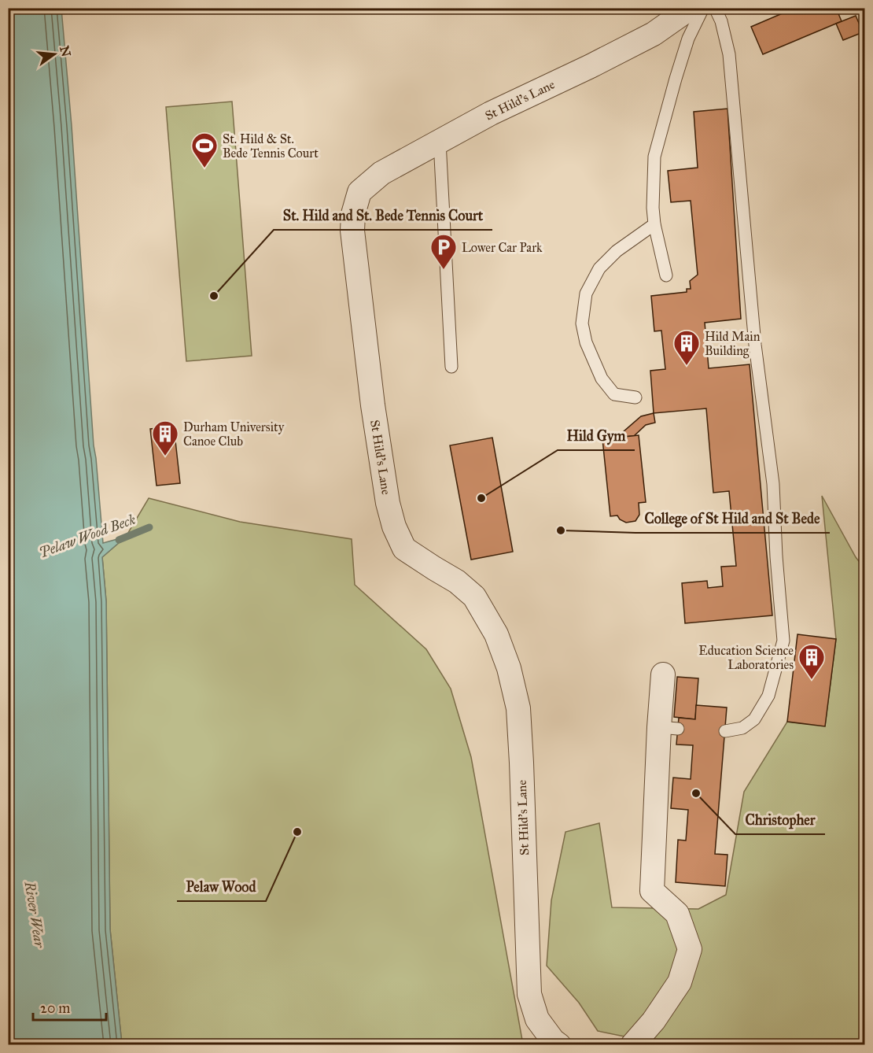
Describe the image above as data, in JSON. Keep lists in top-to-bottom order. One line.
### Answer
{"streets":{"street":["St Hild's Lane"]},"water":["Pelaw Wood Beck","River Wear"],"places":{"sports":["St. Hild & St. Bede Tennis Court"],"parking":["Lower Car Park"],"other":["St. Hild and St. Bede Tennis Court","Hild Gym","College of St Hild and St Bede","Christopher","Pelaw Wood"],"building":["Hild Main Building","Durham University Canoe Club","Education Science Laboratories"]},"scale_bar":"20 m","north":"right"}
